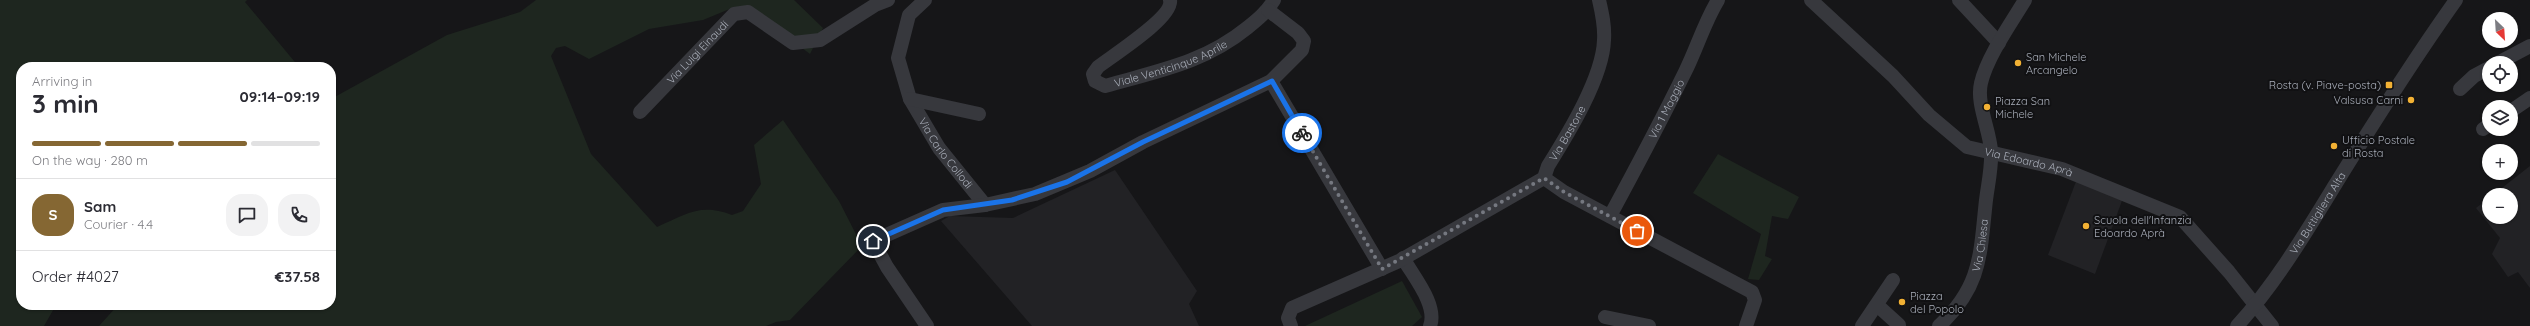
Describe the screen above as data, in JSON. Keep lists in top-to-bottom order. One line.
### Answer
{"streets":{"street":["Via Luigi Einaudi","Viale Venticinque Aprile","Via 1 Maggio","Via Bastone","Via Carlo Collodi","Via Edoardo Aprà","Via Buttigliera Alta","Via Chiesa"]},"crossings":[["Via Edoardo Aprà","Via Buttigliera Alta"],["Via Edoardo Aprà","Via Chiesa"]],"places":{"other":["San Michele Arcangelo","Valsusa Carni","Piazza San Michele","Ufficio Postale di Rosta","Scuola dell'Infanzia Edoardo Aprà","Piazza del Popolo"],"transit":["Rosta (v. Piave-posta)"]},"north":"bottom right","page":{"map_buttons":["+","−"],"heading":["3 min","Arriving in","09:14–09:19"],"panel":["Sam","Courier · 4.4","Order #4027","€37.58"],"bar":"On the way · 280 m","round":"S"}}
